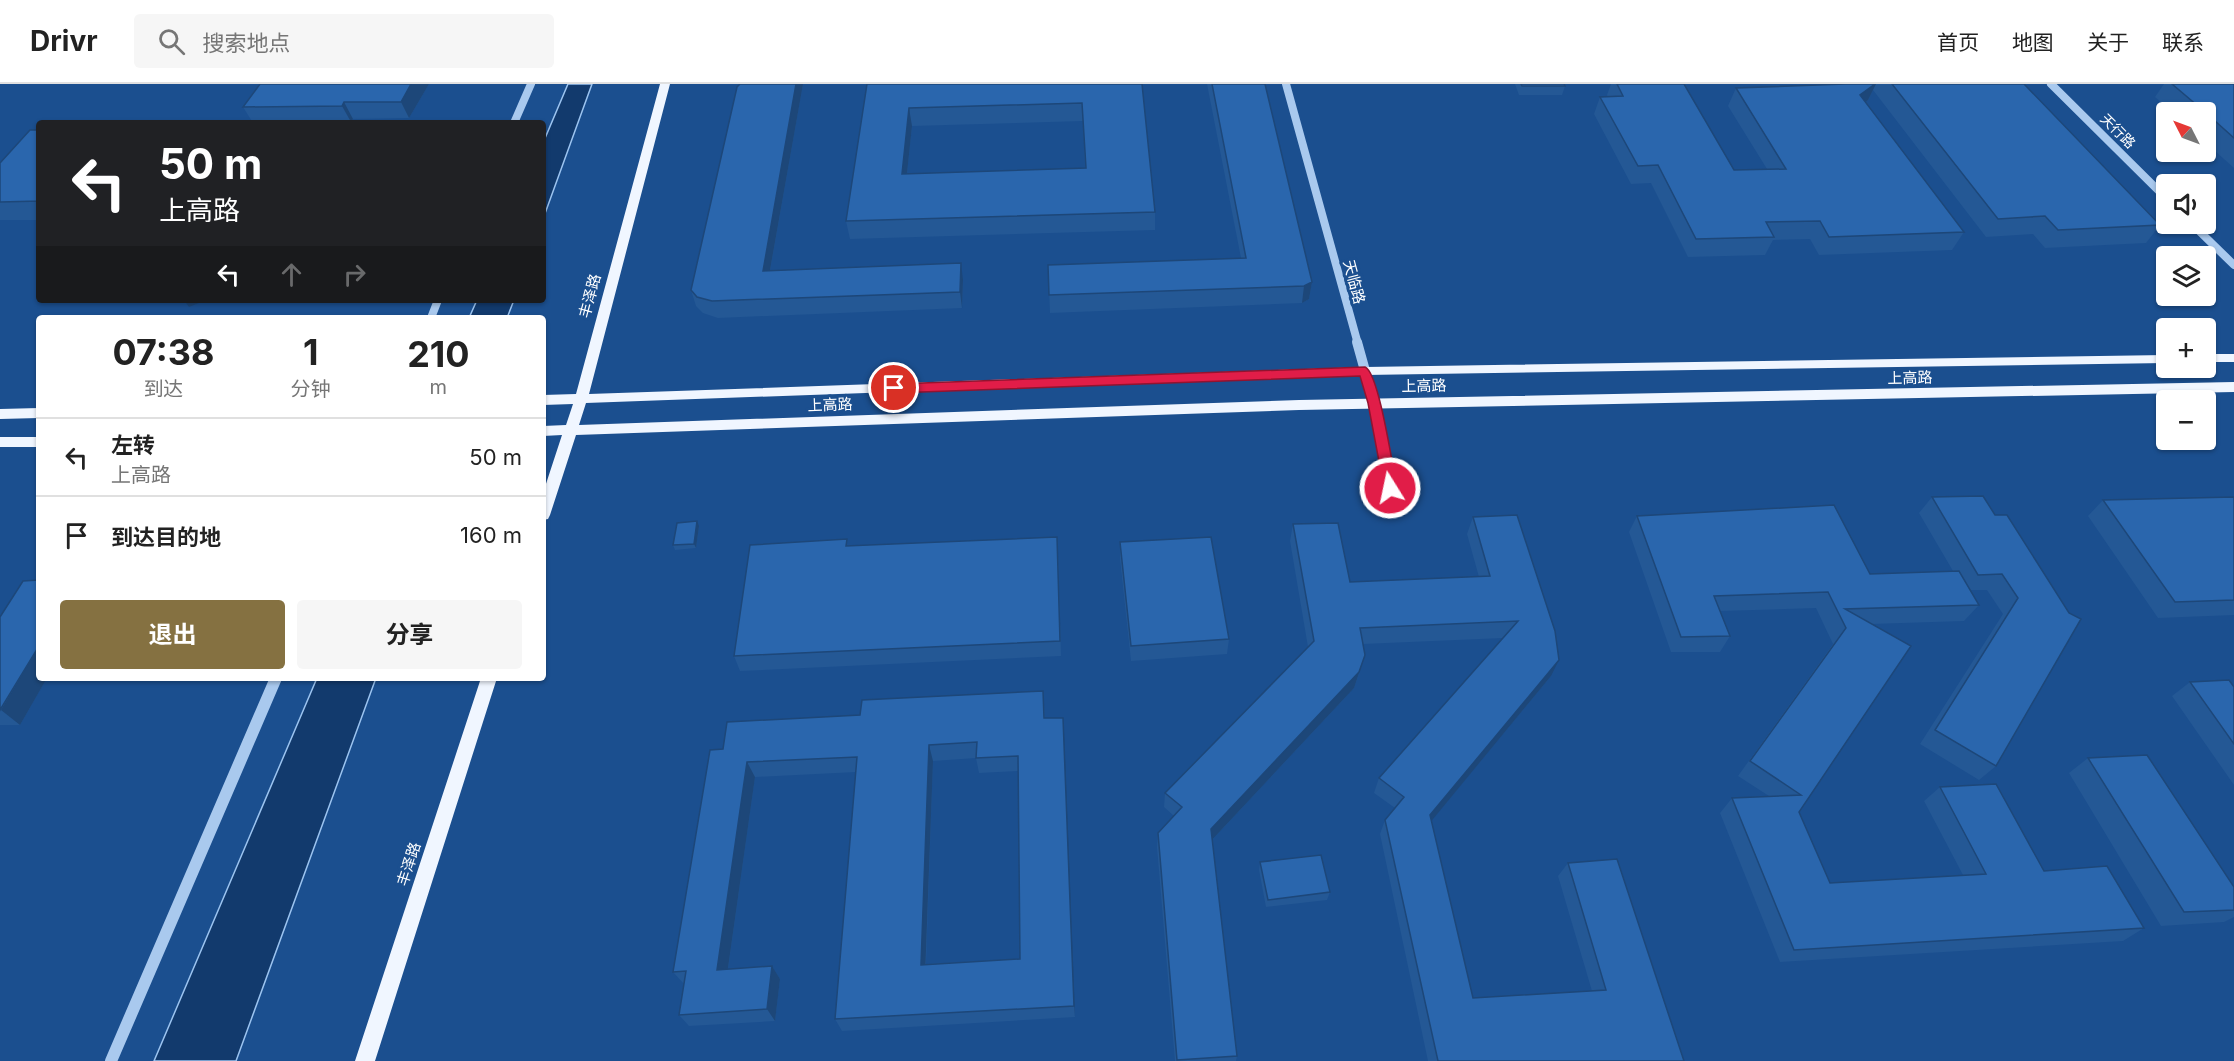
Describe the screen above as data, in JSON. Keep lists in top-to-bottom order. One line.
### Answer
{"streets":{"main road":["丰泽路","上高路"],"street":["天行路","天临路"]},"crossings":[["天临路","上高路"],["丰泽路","上高路"]],"north":"top left","page":{"header":"Drivr","search":"搜索地点","nav":["首页","地图","关于","联系"],"map_buttons":["+","−"],"turn":["50 m","上高路"],"eta":["07:38","到达","1","分钟","210","m"],"list":[{"name":"左转","note":"上高路","value":"50 m"},{"name":"到达目的地","value":"160 m"}],"buttons":["退出","分享"]}}
